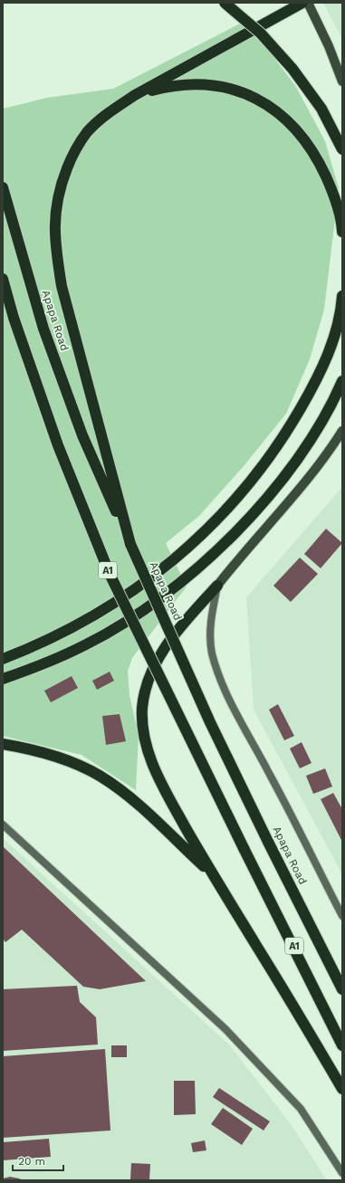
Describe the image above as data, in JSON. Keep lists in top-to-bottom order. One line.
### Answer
{"streets":{"highway":["Apapa Road","A1"]},"scale_bar":"20 m"}
